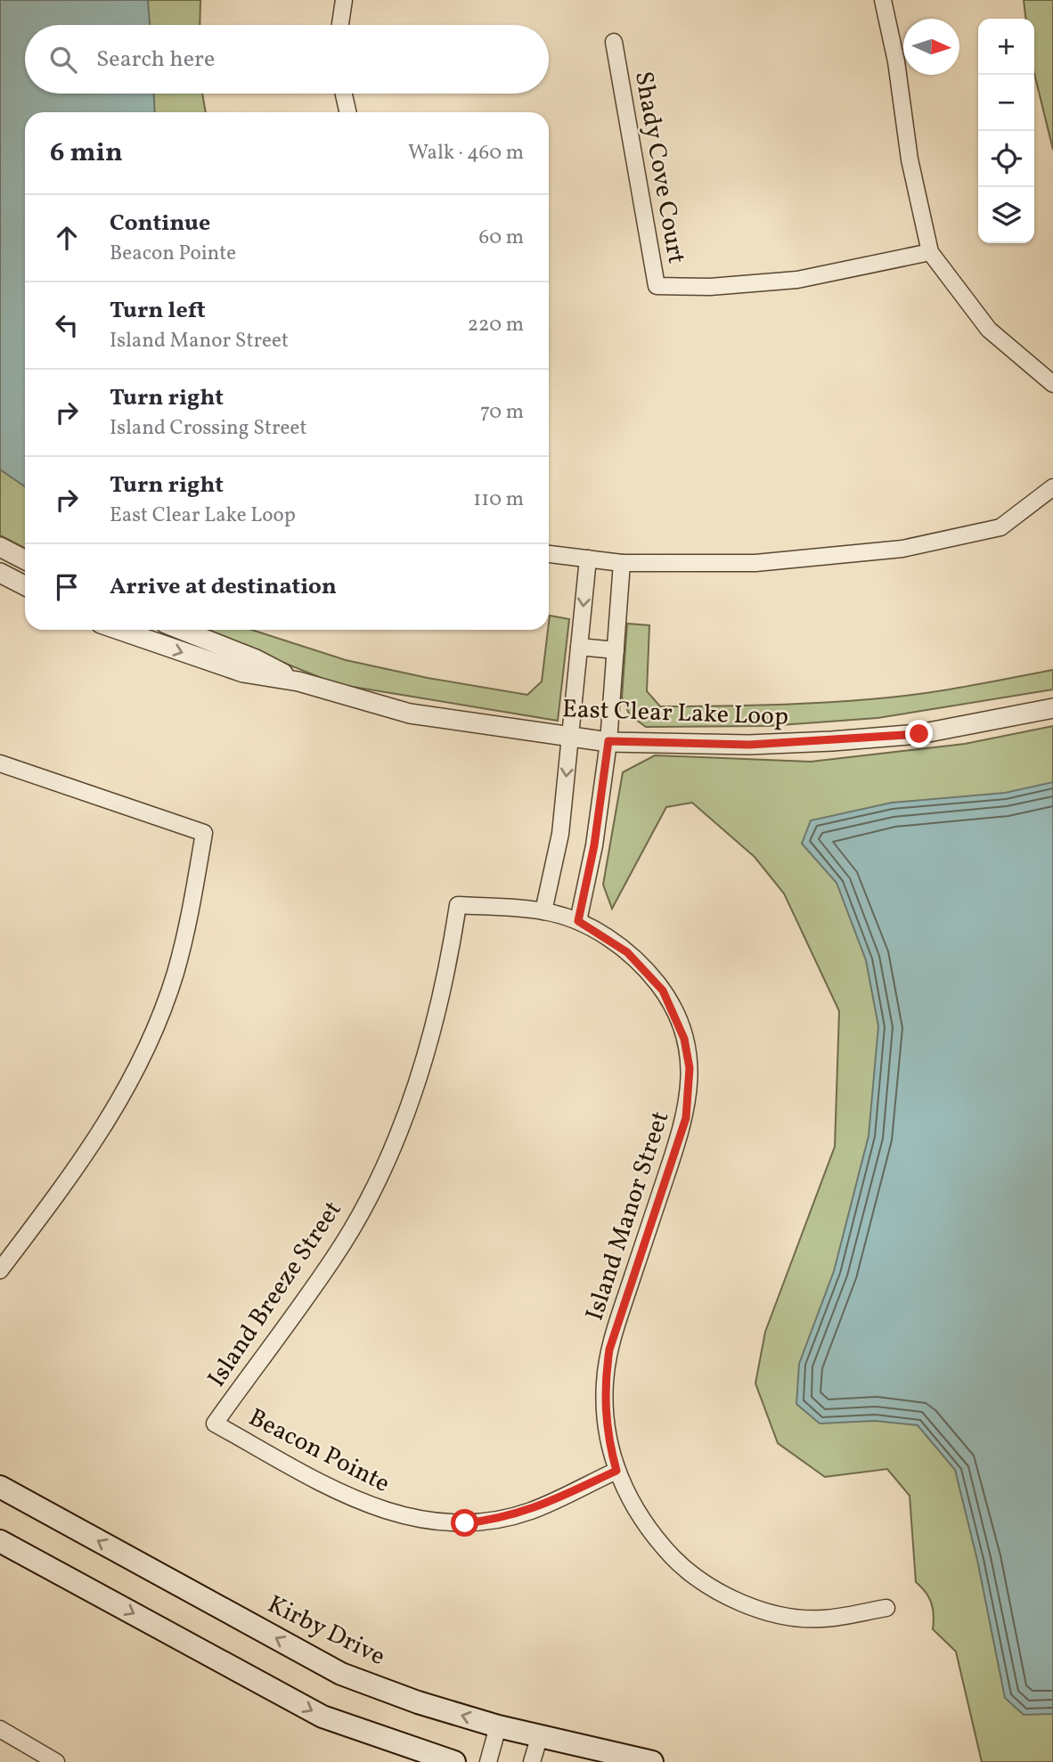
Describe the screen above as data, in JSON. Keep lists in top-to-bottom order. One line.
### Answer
{"streets":{"main road":["Kirby Drive"],"street":["Shady Cove Court","East Clear Lake Loop","Island Manor Street","Island Breeze Street","Beacon Pointe"]},"crossings":[["Island Manor Street","Island Breeze Street"],["Island Manor Street","Beacon Pointe"],["Island Breeze Street","Beacon Pointe"]],"north":"right","page":{"map_buttons":["+","−"],"search":"Search here","heading":["6 min","Walk · 460 m"],"list":[["Continue","Beacon Pointe","60 m"],["Turn left","Island Manor Street","220 m"],["Turn right","Island Crossing Street","70 m"],["Turn right","East Clear Lake Loop","110 m"],"Arrive at destination"]}}
